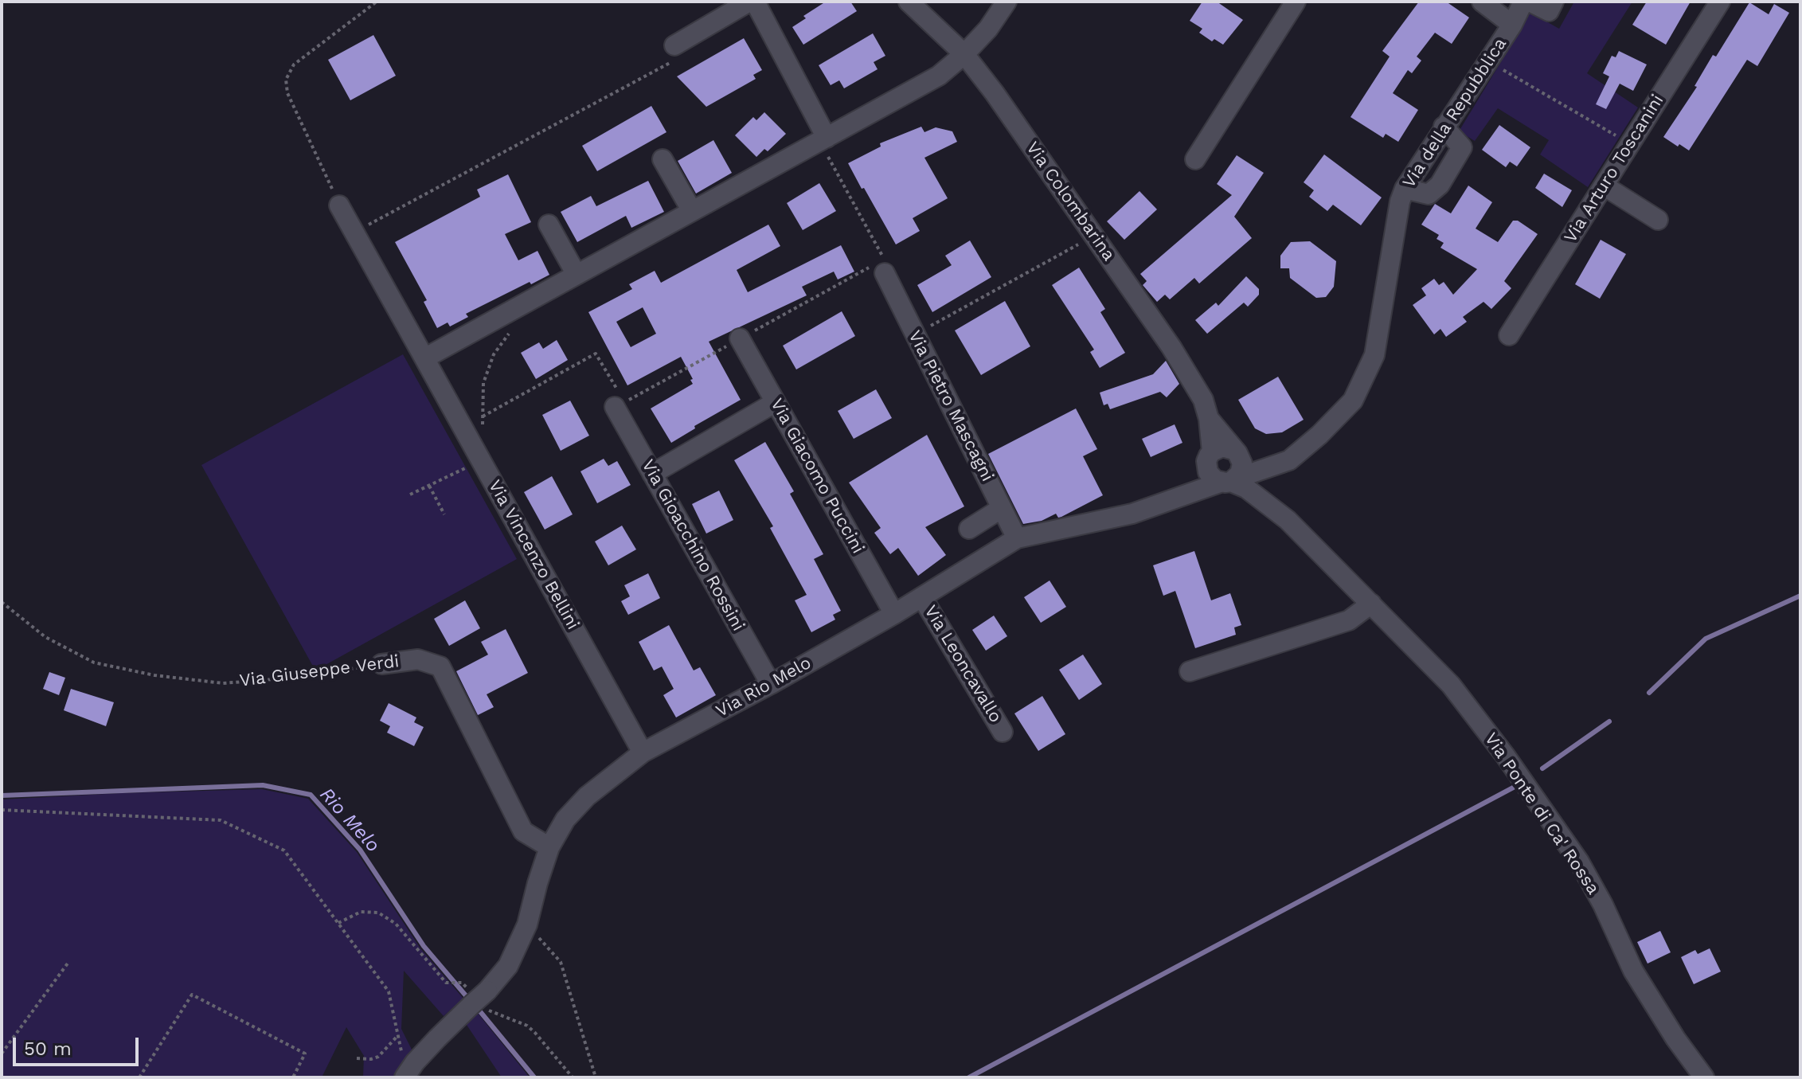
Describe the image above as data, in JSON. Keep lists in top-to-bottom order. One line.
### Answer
{"streets":{"street":["Via della Repubblica","Via Arturo Toscanini","Via Colombarina","Via Pietro Mascagni","Via Giacomo Puccini","Via Gioacchino Rossini","Via Vincenzo Bellini","Via Leoncavallo","Via Giuseppe Verdi","Via Rio Melo","Via Ponte di Ca' Rossa"]},"crossings":[["Via della Repubblica","Via Colombarina"],["Via della Repubblica","Via Rio Melo"],["Via della Repubblica","Via Ponte di Ca' Rossa"],["Via Colombarina","Via Rio Melo"],["Via Colombarina","Via Ponte di Ca' Rossa"],["Via Pietro Mascagni","Via Rio Melo"],["Via Giacomo Puccini","Via Rio Melo"],["Via Gioacchino Rossini","Via Rio Melo"],["Via Vincenzo Bellini","Via Rio Melo"],["Via Leoncavallo","Via Rio Melo"],["Via Giuseppe Verdi","Via Rio Melo"],["Via Rio Melo","Via Ponte di Ca' Rossa"]],"water":["Rio Melo"],"scale_bar":"50 m"}
